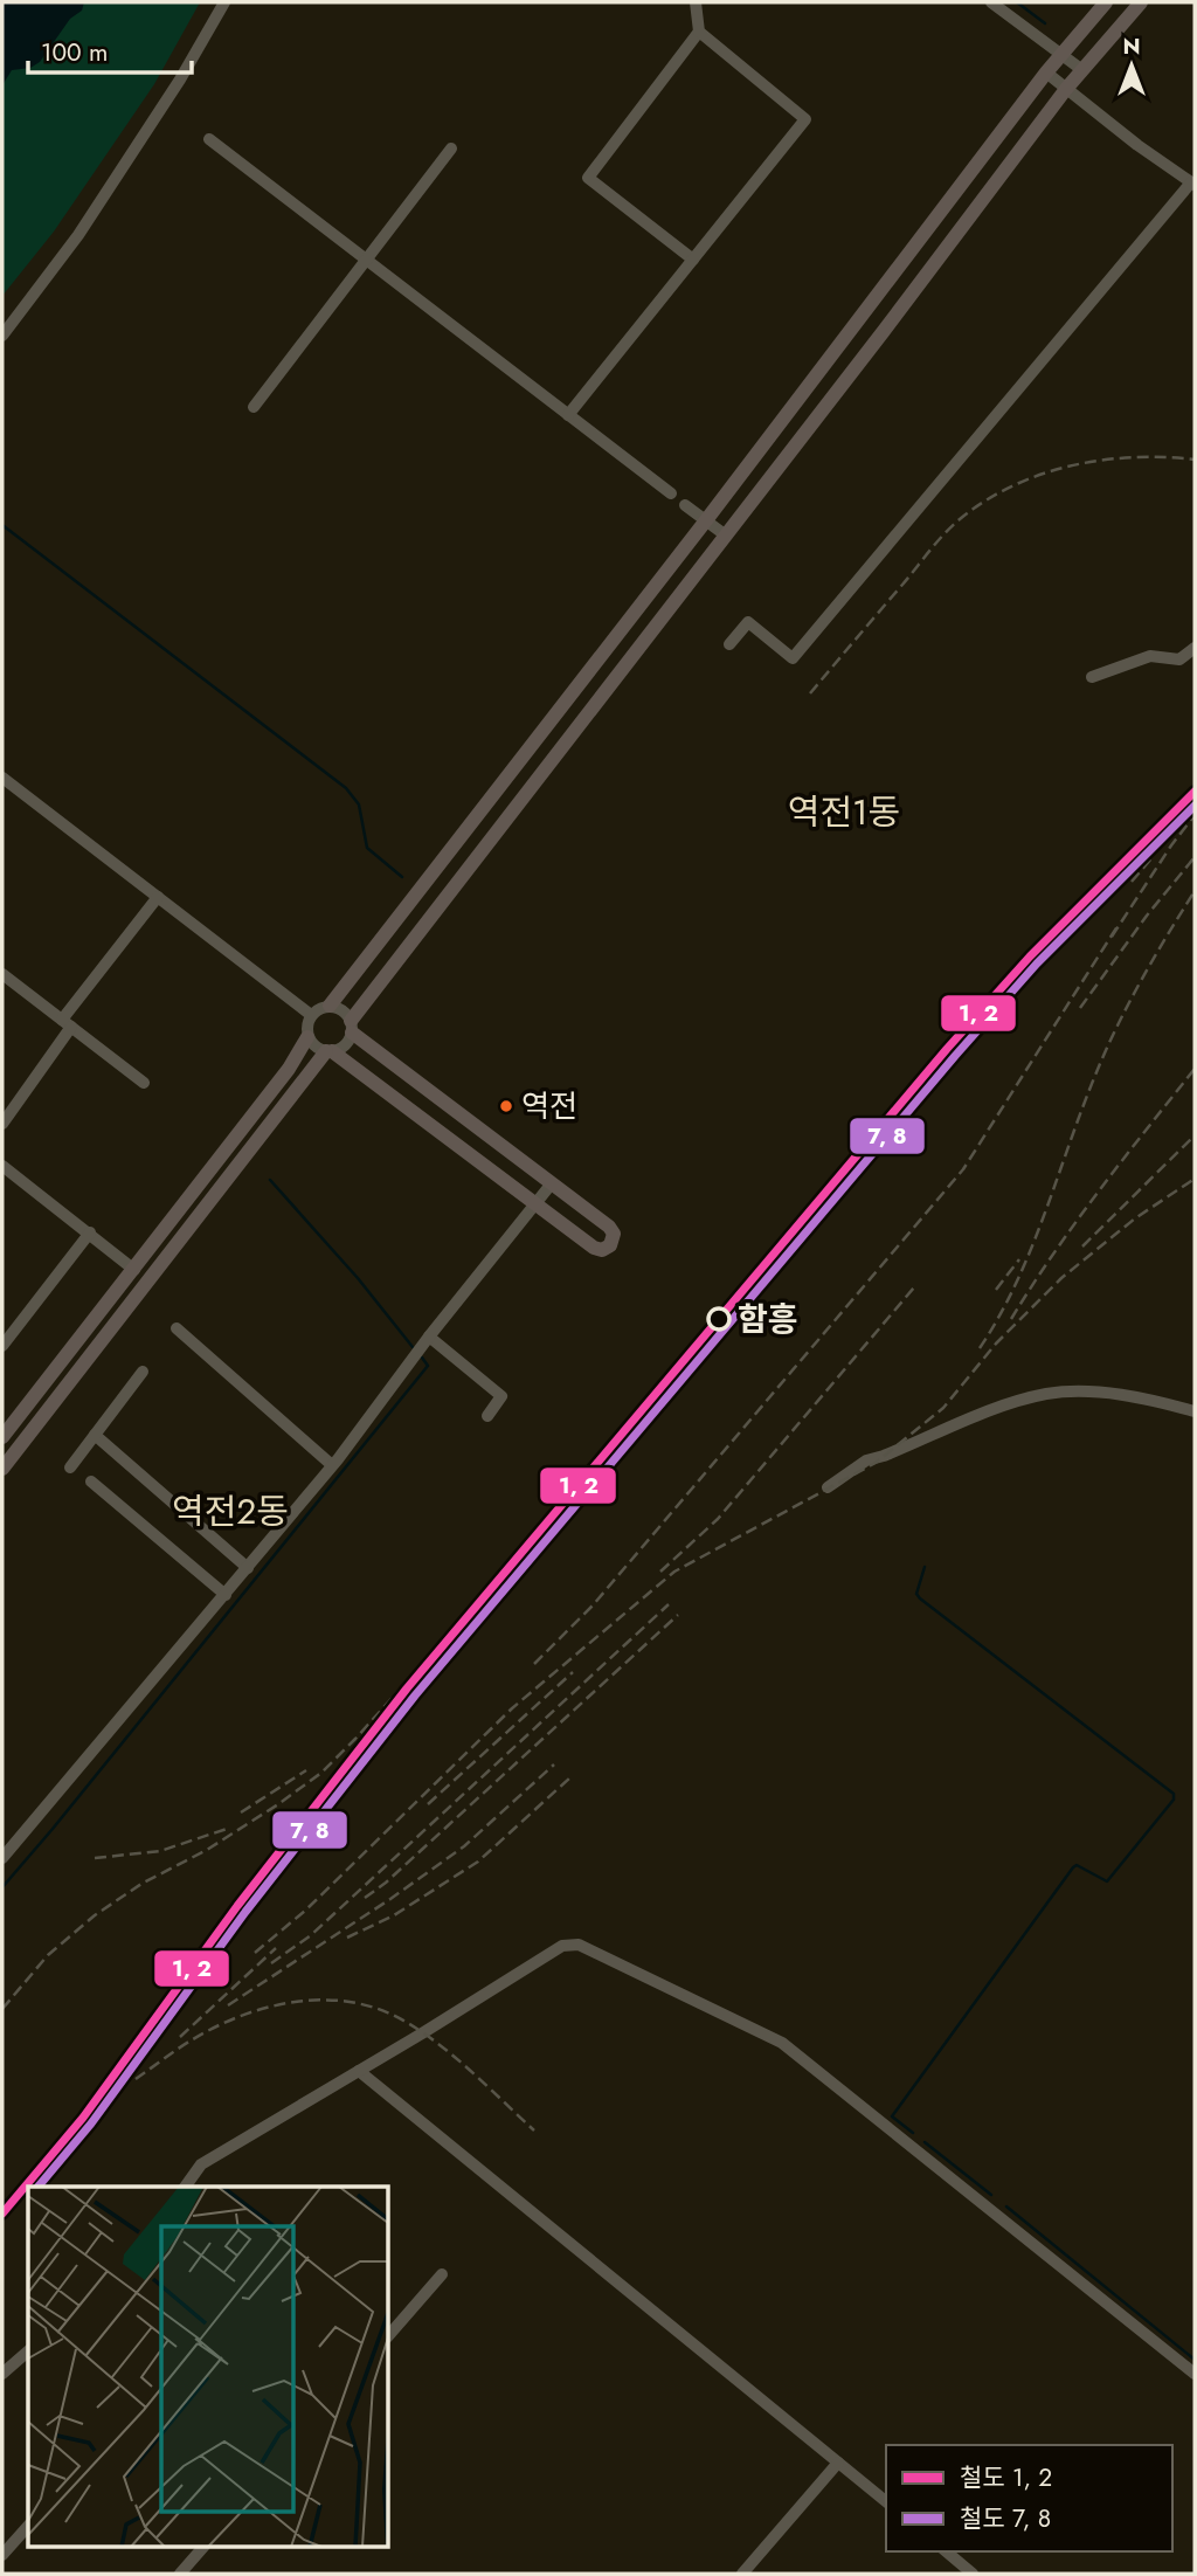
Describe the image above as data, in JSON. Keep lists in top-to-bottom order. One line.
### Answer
{"districts":["역전1동","역전2동"],"places":["역전","함흥"],"legend":["철도 1, 2","철도 7, 8"],"scale_bar":"100 m","north":"top"}
